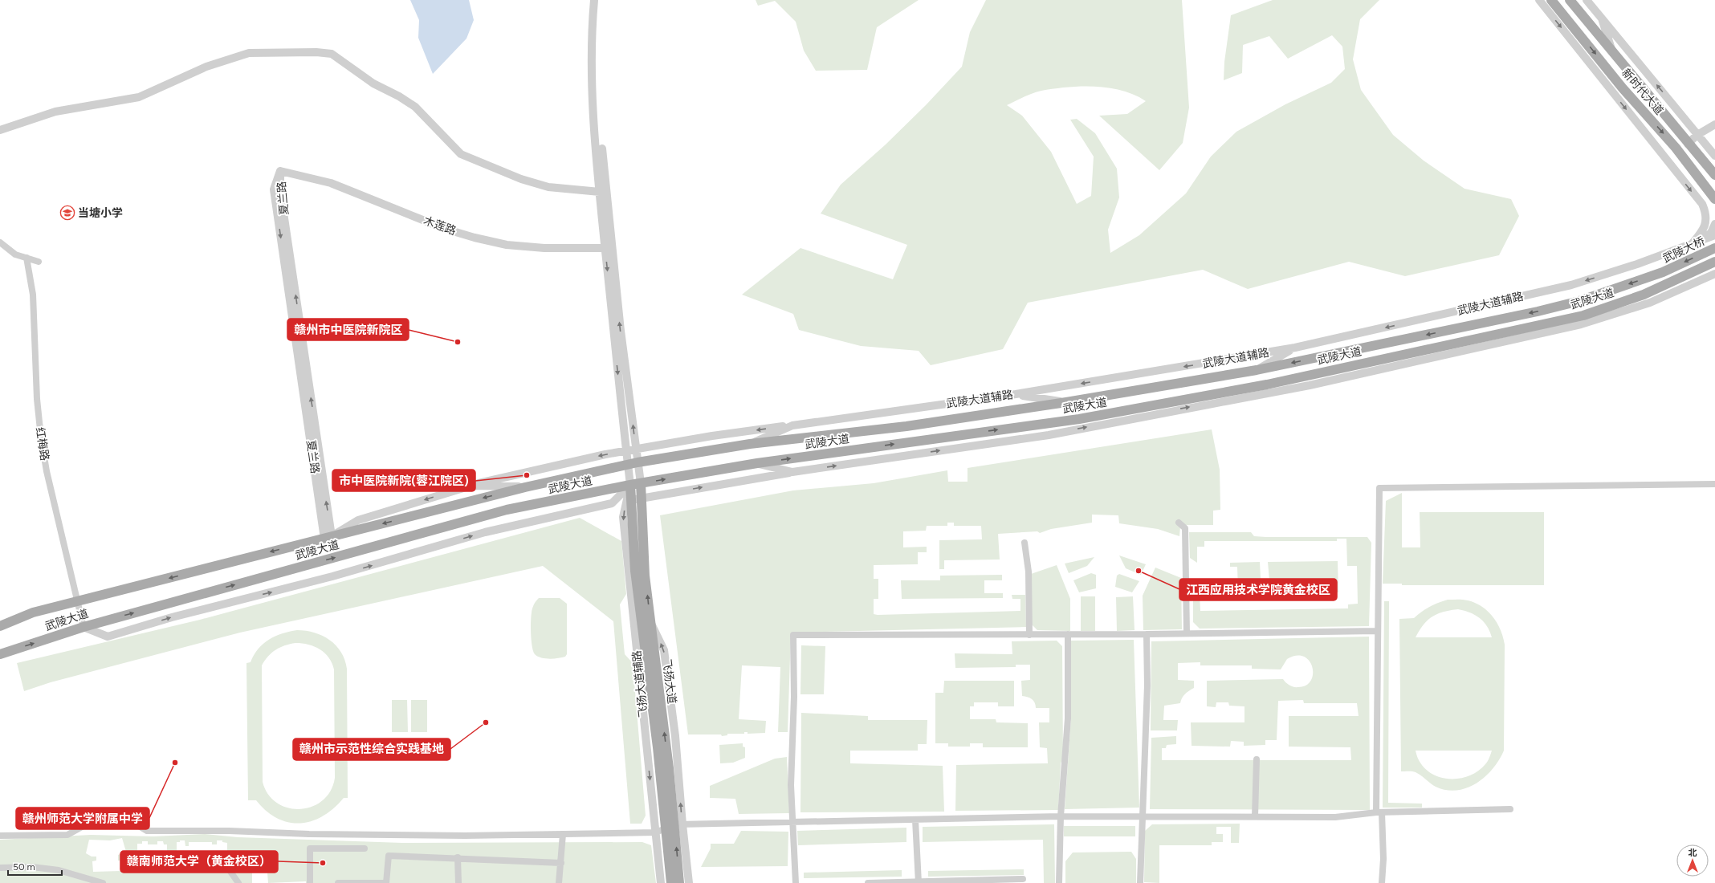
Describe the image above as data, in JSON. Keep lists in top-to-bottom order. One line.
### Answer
{"streets":{"main road":["新时代大道","武陵大桥","武陵大道","飞扬大道"],"street":["夏兰路","木莲路","武陵大道辅路","红梅路","飞扬大道辅路"]},"crossings":[["夏兰路","木莲路"],["夏兰路","武陵大道"],["武陵大桥","武陵大道"],["武陵大道","武陵大道辅路"],["武陵大道","红梅路"],["武陵大道","飞扬大道"],["飞扬大道","飞扬大道辅路"]],"places":{"school or university":["当塘小学"],"other":["赣州市中医院新院区","市中医院新院(蓉江院区)","江西应用技术学院黄金校区","赣州市示范性综合实践基地","赣州师范大学附属中学","赣南师范大学（黄金校区）"]},"scale_bar":"50 m","north":"top"}
